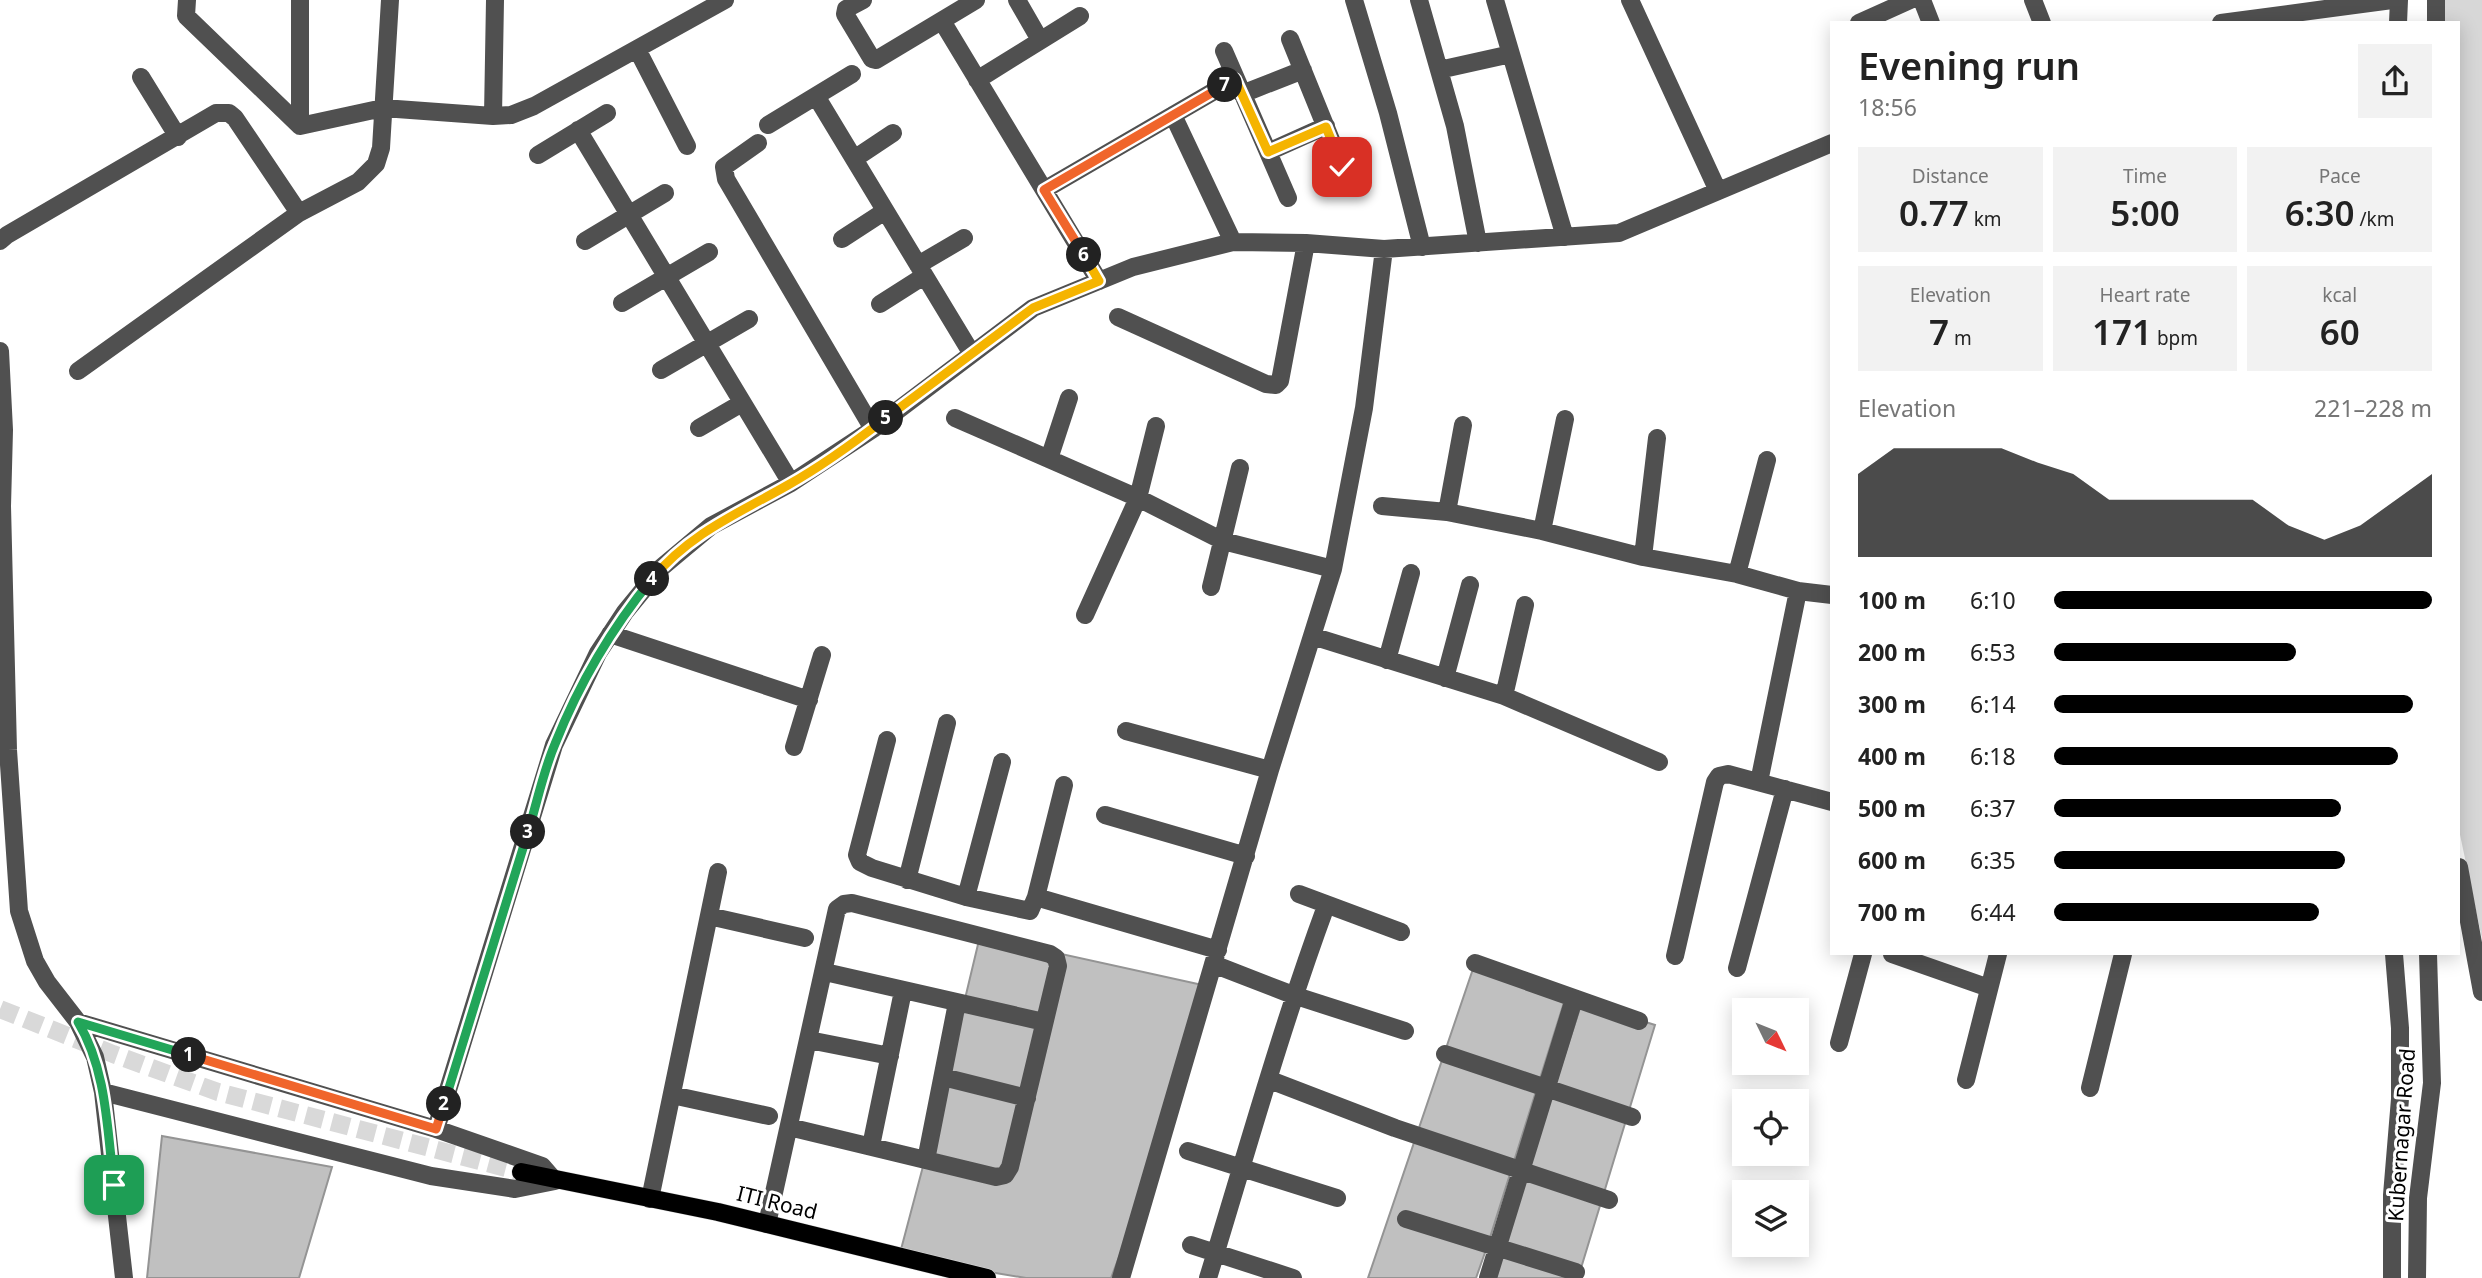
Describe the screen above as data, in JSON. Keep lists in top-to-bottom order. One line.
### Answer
{"streets":{"main road":["ITI Road"],"street":["Kubernagar Road"]},"north":"bottom right","page":{"heading":["Evening run","18:56"],"pins":["7","6","5","4","3","1","2"],"stats":[["Distance","0.77 km"],["Time","5:00"],["Pace","6:30 /km"],["Elevation","7 m"],["Heart rate","171 bpm"],["kcal","60"]],"chart":["Elevation","221–228 m"],"list":[{"name":"100 m","note":"6:10"},{"name":"200 m","note":"6:53"},{"name":"300 m","note":"6:14"},{"name":"400 m","note":"6:18"},{"name":"500 m","note":"6:37"},{"name":"600 m","note":"6:35"},{"name":"700 m","note":"6:44"}]}}
